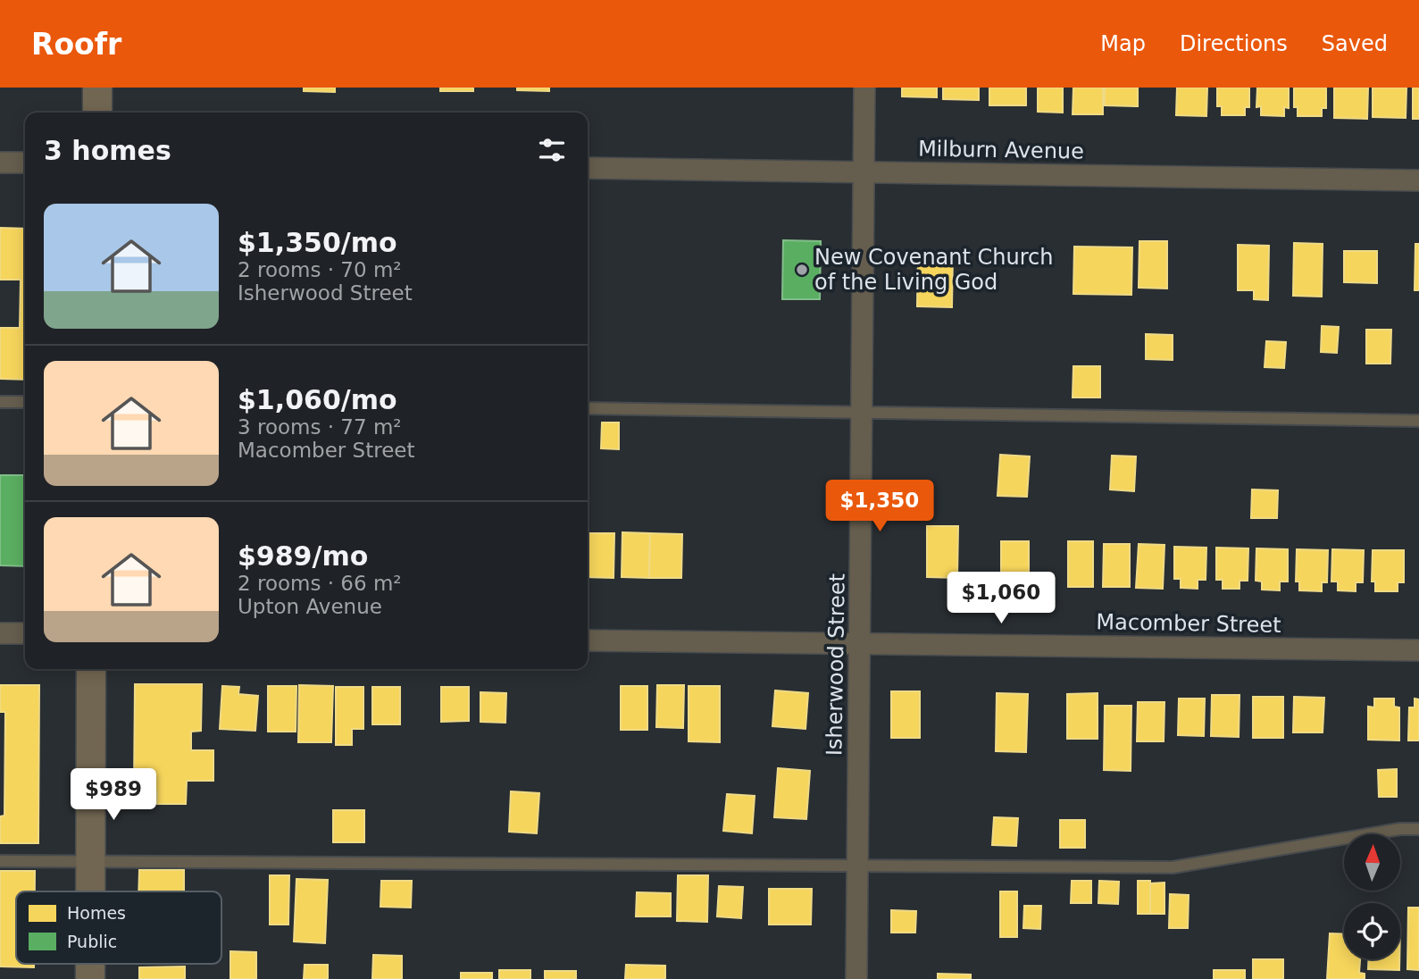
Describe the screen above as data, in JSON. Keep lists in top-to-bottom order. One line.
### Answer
{"streets":{"street":["Milburn Avenue","Macomber Street","Isherwood Street"]},"crossings":[["Milburn Avenue","Isherwood Street"],["Macomber Street","Isherwood Street"]],"places":["New Covenant Church of the Living God"],"legend":["Homes","Public"],"north":"top","page":{"header":"Roofr","nav":["Map","Directions","Saved"],"heading":"3 homes","list":[{"name":"$1,350/mo","note":"2 rooms · 70 m² · Isherwood Street"},{"name":"$1,060/mo","note":"3 rooms · 77 m² · Macomber Street"},{"name":"$989/mo","note":"2 rooms · 66 m² · Upton Avenue"}],"price":["$1,350","$1,060","$989"]}}
